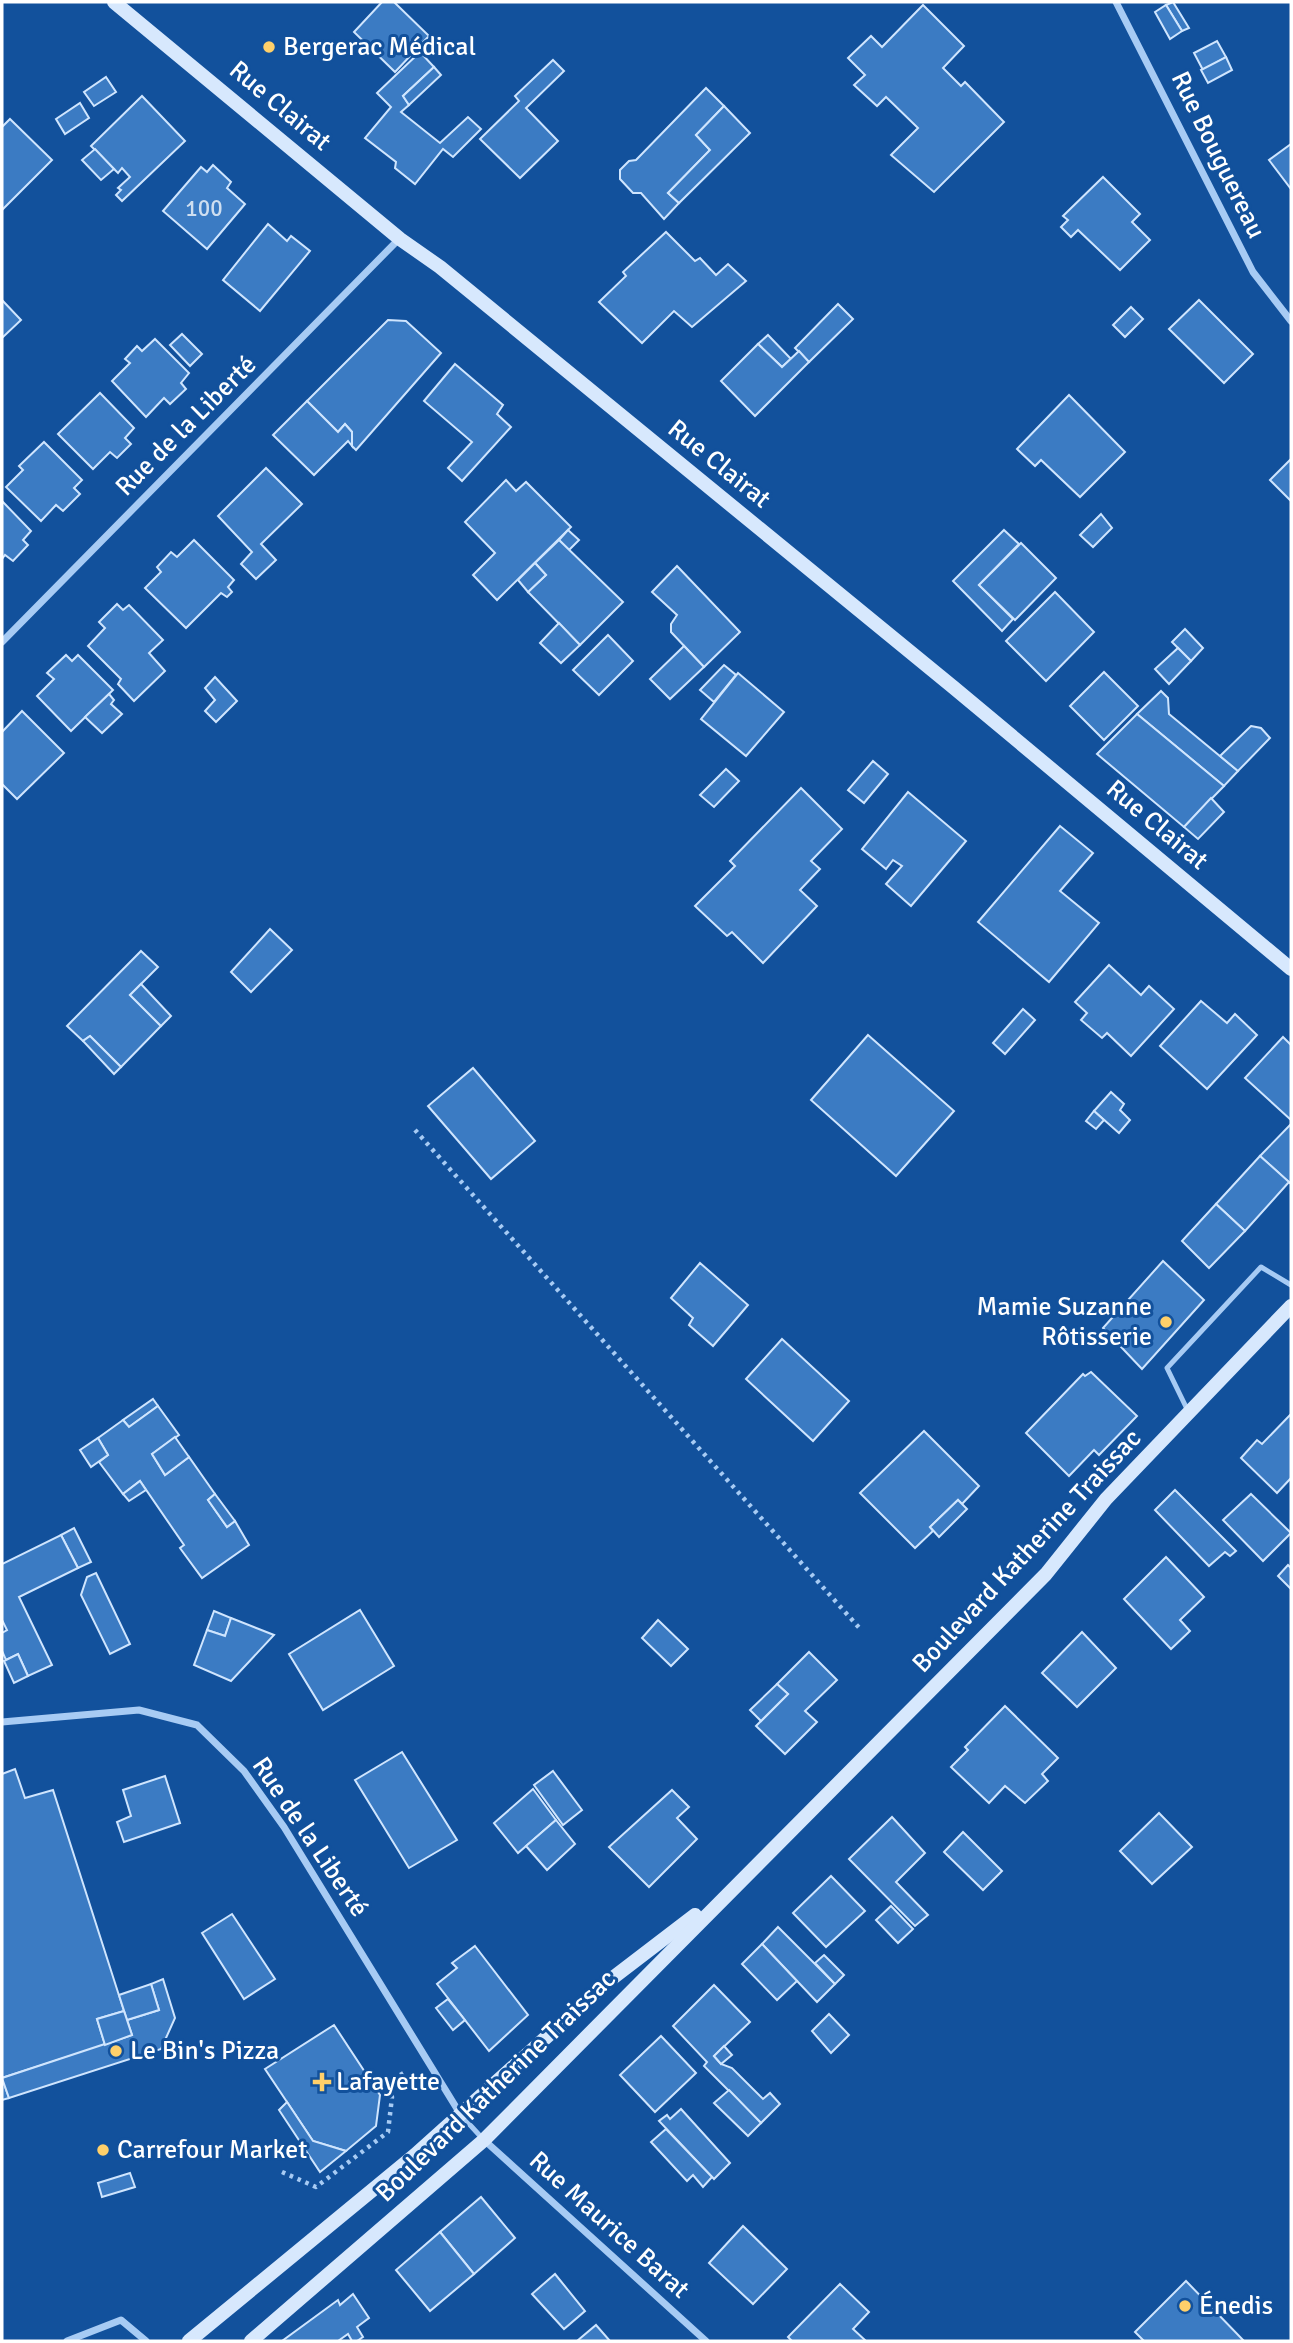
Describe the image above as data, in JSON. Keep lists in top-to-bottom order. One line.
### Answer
{"streets":{"main road":["Rue Clairat","Boulevard Katherine Traissac"],"street":["Rue Bouguereau","Rue de la Liberté","Rue Maurice Barat"]},"crossings":[["Rue Clairat","Rue de la Liberté"],["Rue de la Liberté","Boulevard Katherine Traissac"],["Boulevard Katherine Traissac","Rue Maurice Barat"]],"places":{"other":["Bergerac Médical","Mamie Suzanne Rôtisserie","Le Bin's Pizza","Carrefour Market","Énedis"],"health":["Lafayette"]},"house_numbers":["100"]}
